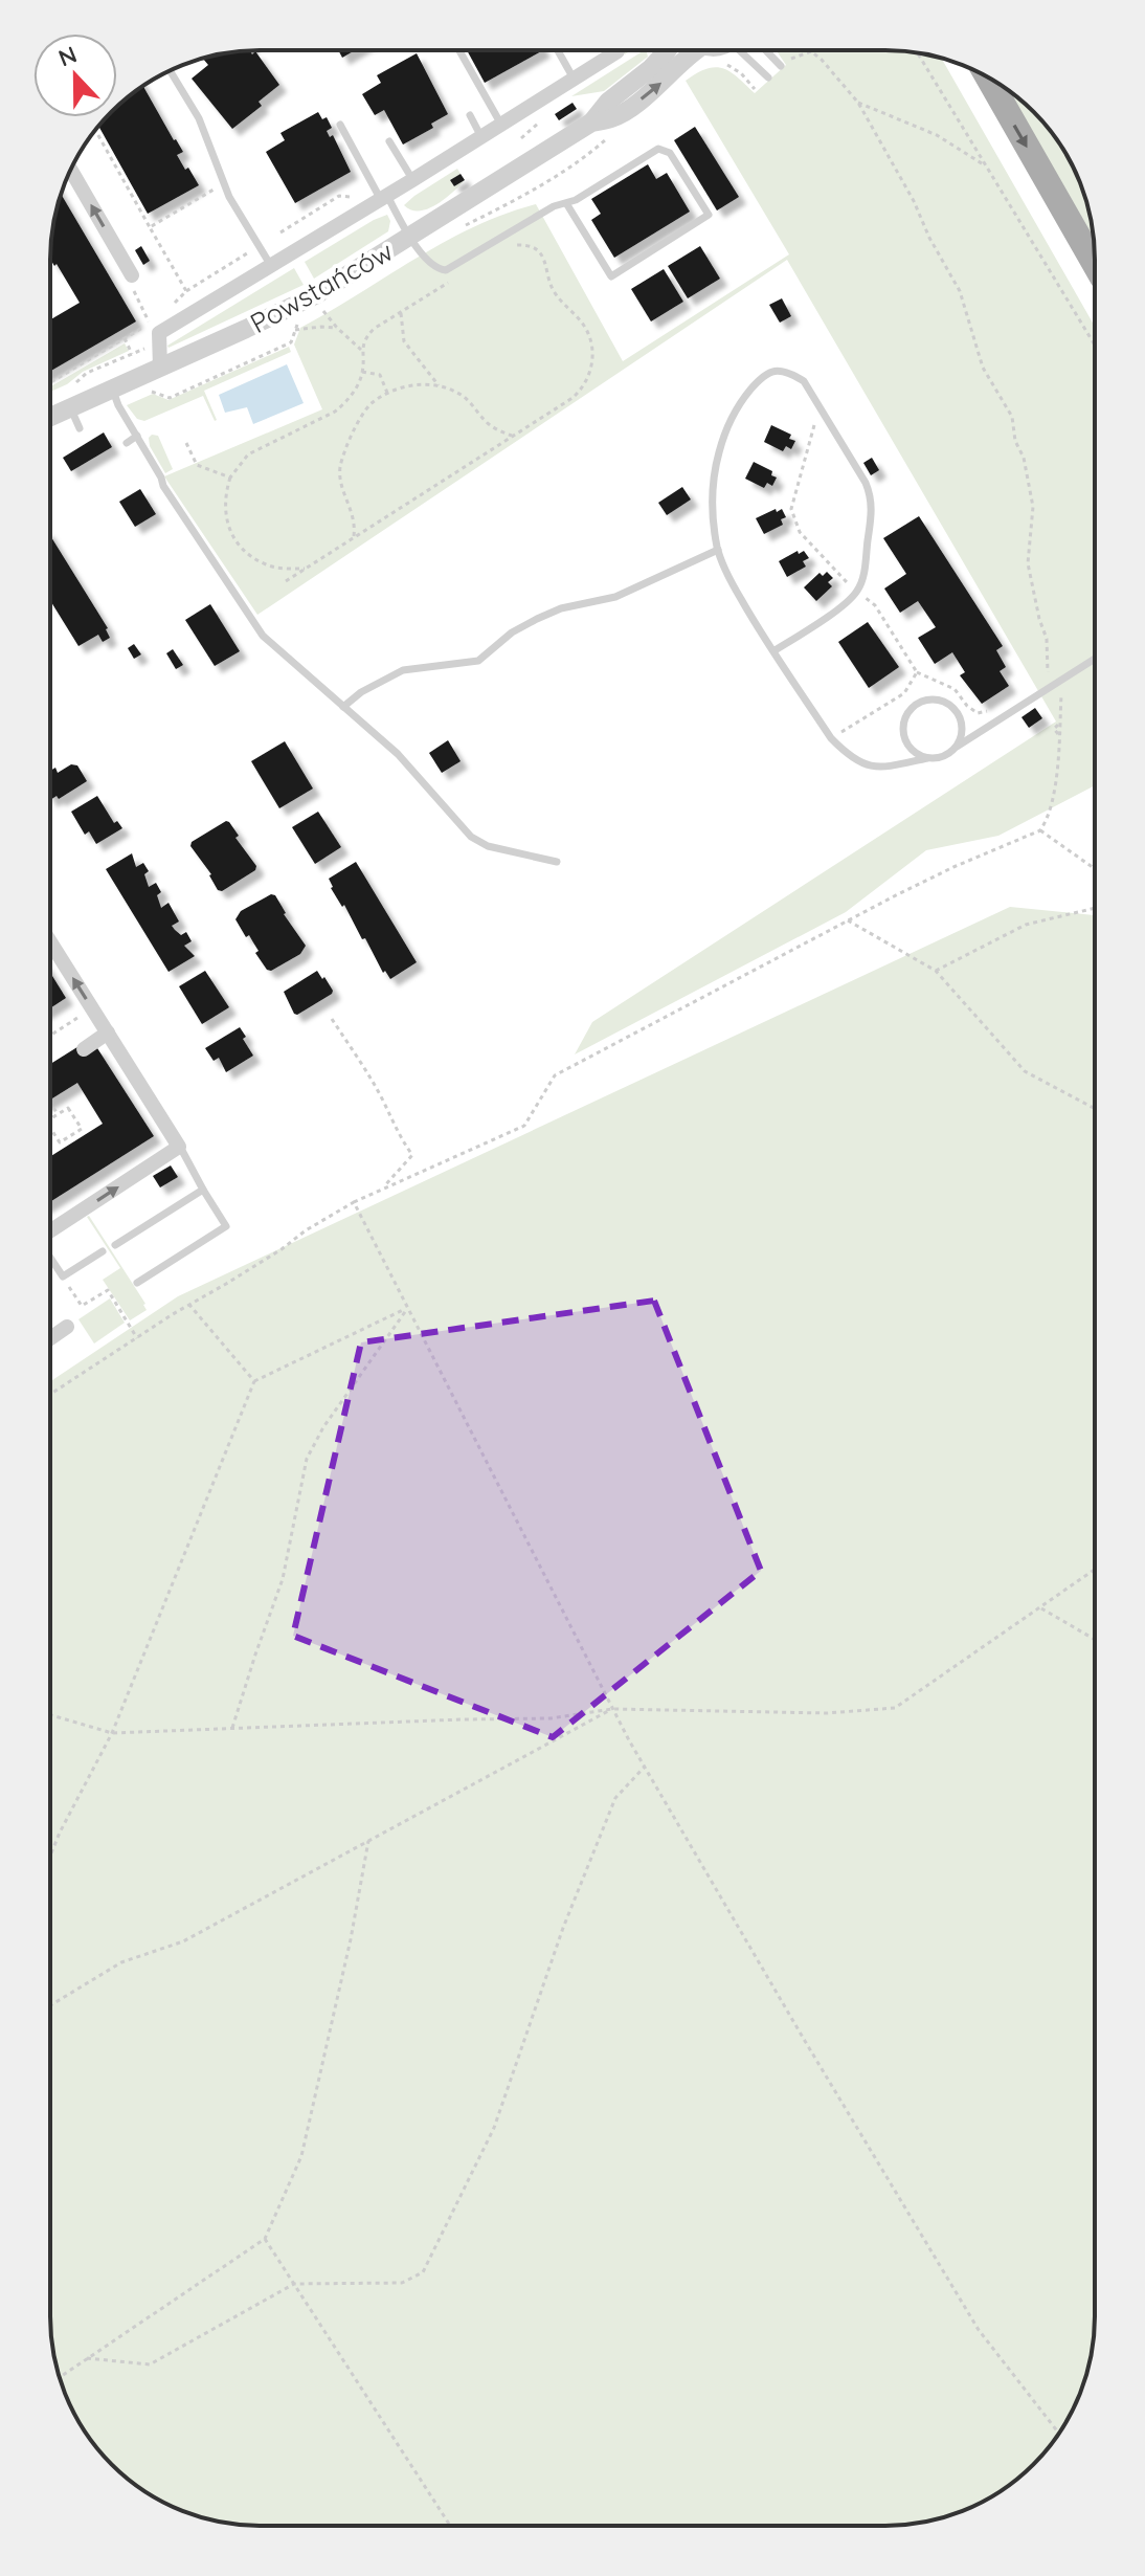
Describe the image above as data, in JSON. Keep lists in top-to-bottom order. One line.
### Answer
{"streets":{"street":["Powstańców"]},"north":"top"}
